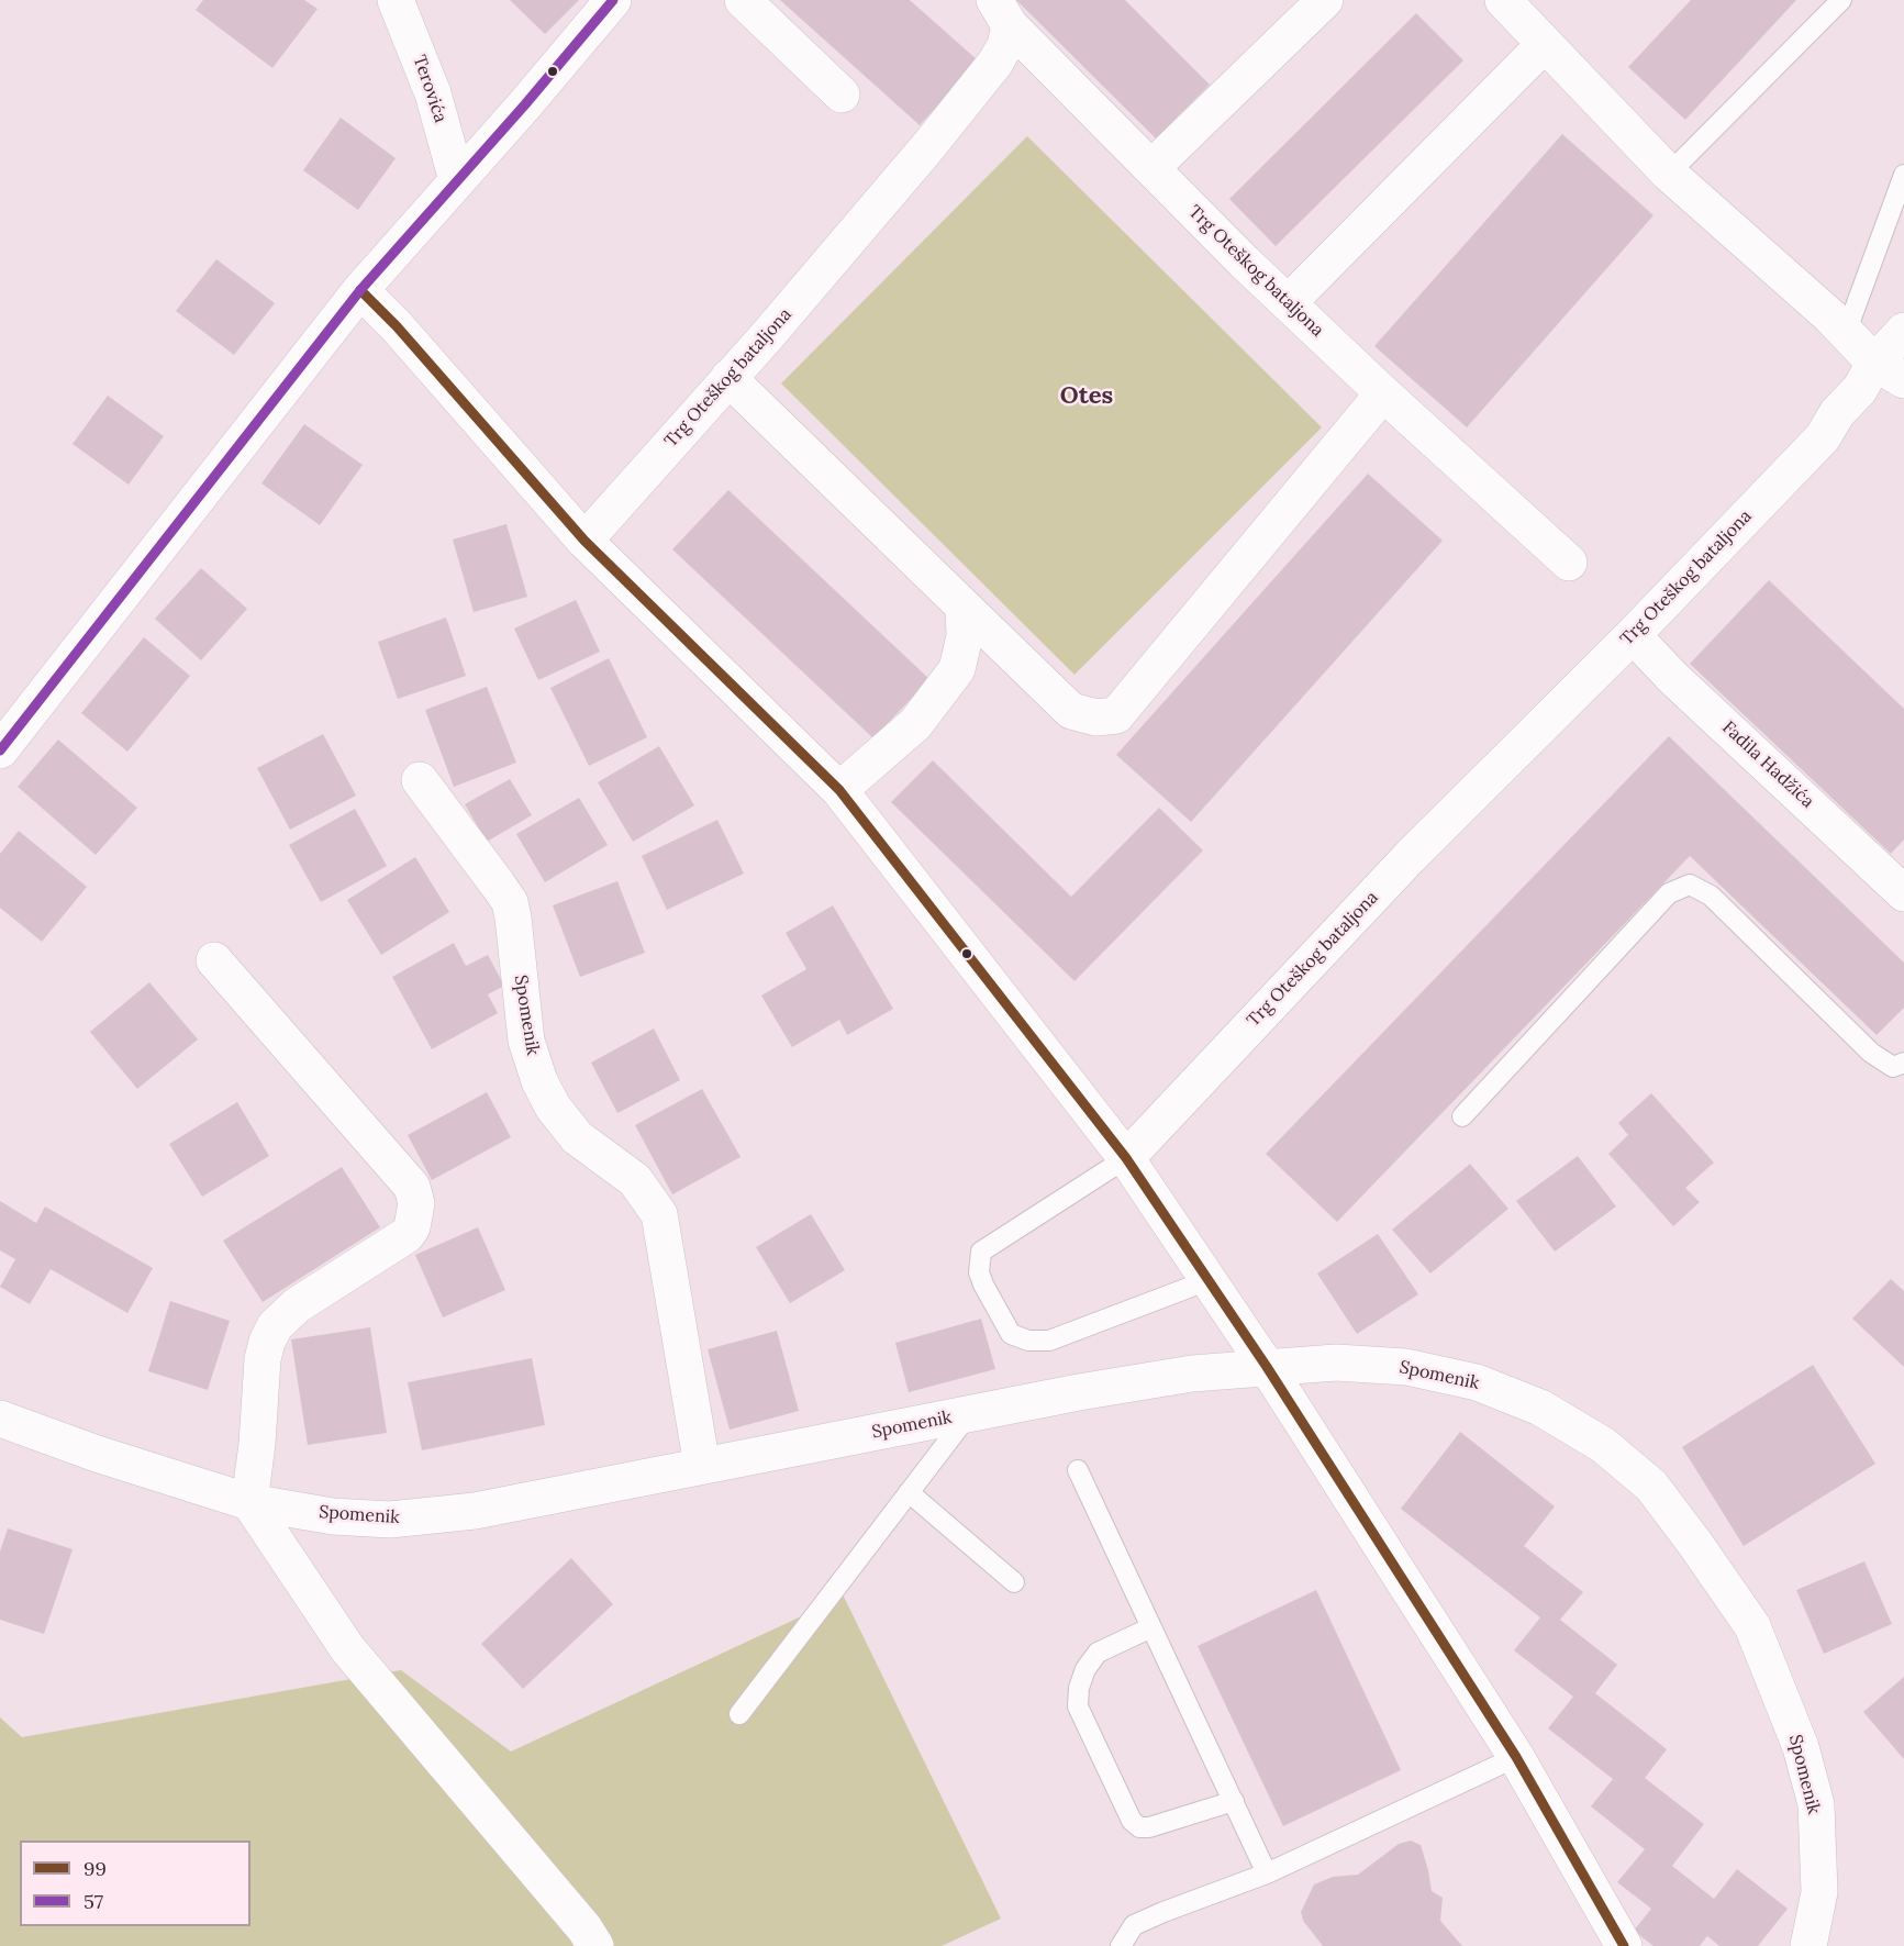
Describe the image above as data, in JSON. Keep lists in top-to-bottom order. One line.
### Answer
{"streets":{"street":["Terovića","Trg Oteškog bataljona","Fadila Hadžića","Spomenik"]},"crossings":[["Trg Oteškog bataljona","Fadila Hadžića"]],"districts":["Otes"],"lines":["transit line 57","transit line 99"],"legend":["99","57"]}
